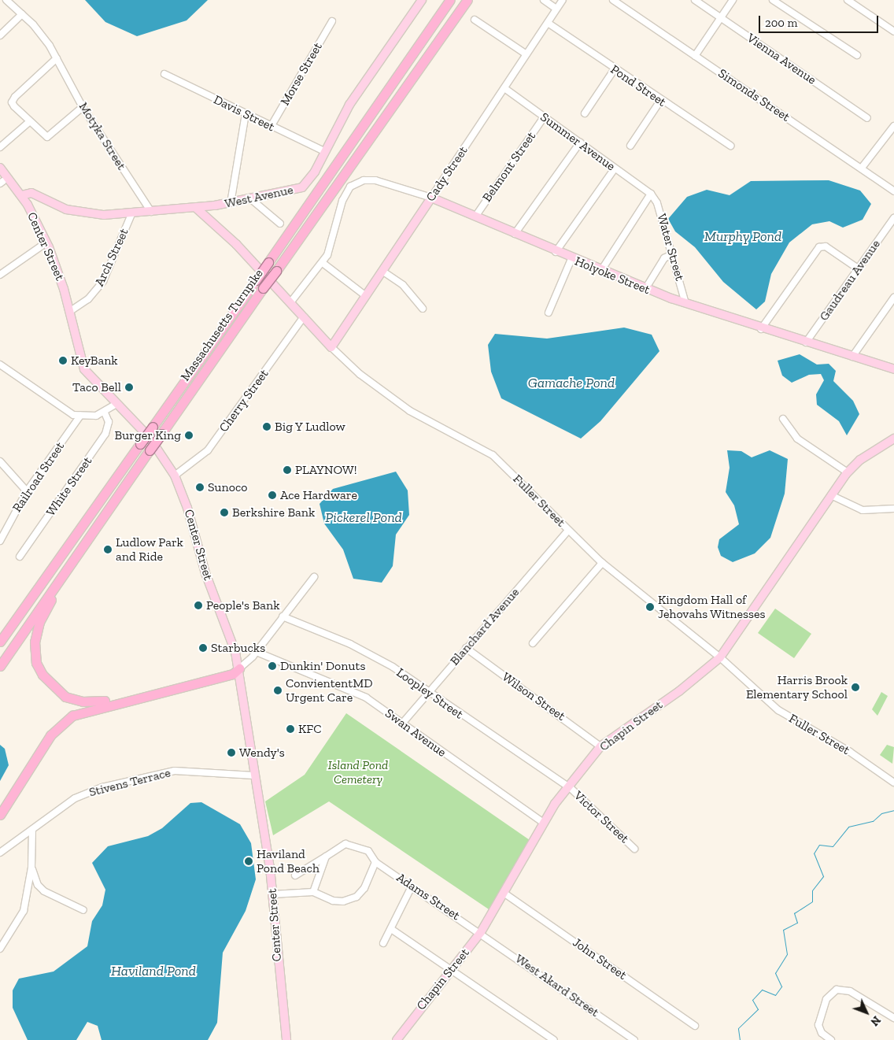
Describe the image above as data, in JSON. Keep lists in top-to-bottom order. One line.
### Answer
{"streets":{"highway":["Massachusetts Turnpike"],"main road":["Cady Street","West Avenue","Center Street","Holyoke Street","Fuller Street","Chapin Street"],"street":["Vienna Avenue","Morse Street","Pond Street","Simonds Street","Davis Street","Motyka Street","Summer Avenue","Belmont Street","Water Street","Arch Street","Gaudreau Avenue","Cherry Street","Railroad Street","White Street","Blanchard Avenue","Loopley Street","Wilson Street","Swan Avenue","Stivens Terrace","Victor Street","Adams Street","John Street","West Akard Street"]},"crossings":[["Morse Street","Davis Street"],["Pond Street","Cady Street"],["Davis Street","West Avenue"],["Motyka Street","West Avenue"],["Summer Avenue","Belmont Street"],["Summer Avenue","Cady Street"],["Summer Avenue","Water Street"],["Belmont Street","Holyoke Street"],["Cady Street","Holyoke Street"],["Cady Street","Fuller Street"],["West Avenue","Center Street"],["West Avenue","Arch Street"],["West Avenue","Fuller Street"],["Center Street","Arch Street"],["Center Street","Cherry Street"],["Center Street","Stivens Terrace"],["Water Street","Holyoke Street"],["Holyoke Street","Gaudreau Avenue"],["Cherry Street","Fuller Street"],["Fuller Street","Blanchard Avenue"],["Fuller Street","Chapin Street"],["Blanchard Avenue","Loopley Street"],["Blanchard Avenue","Wilson Street"],["Blanchard Avenue","Swan Avenue"],["Loopley Street","Chapin Street"],["Loopley Street","Victor Street"],["Wilson Street","Chapin Street"],["Chapin Street","Swan Avenue"],["Chapin Street","Victor Street"],["Chapin Street","Adams Street"],["Chapin Street","John Street"],["Chapin Street","West Akard Street"],["Adams Street","West Akard Street"]],"water":["Murphy Pond","Gamache Pond","Pickerel Pond","Haviland Pond"],"parks":["Island Pond Cemetery"],"places":["KeyBank","Taco Bell","Big Y Ludlow","Burger King","PLAYNOW!","Sunoco","Ace Hardware","Berkshire Bank","Ludlow Park and Ride","People's Bank","Kingdom Hall of Jehovahs Witnesses","Starbucks","Dunkin' Donuts","Harris Brook Elementary School","ConviententMD Urgent Care","KFC","Wendy's","Haviland Pond Beach"],"scale_bar":"200 m","north":"bottom right"}
